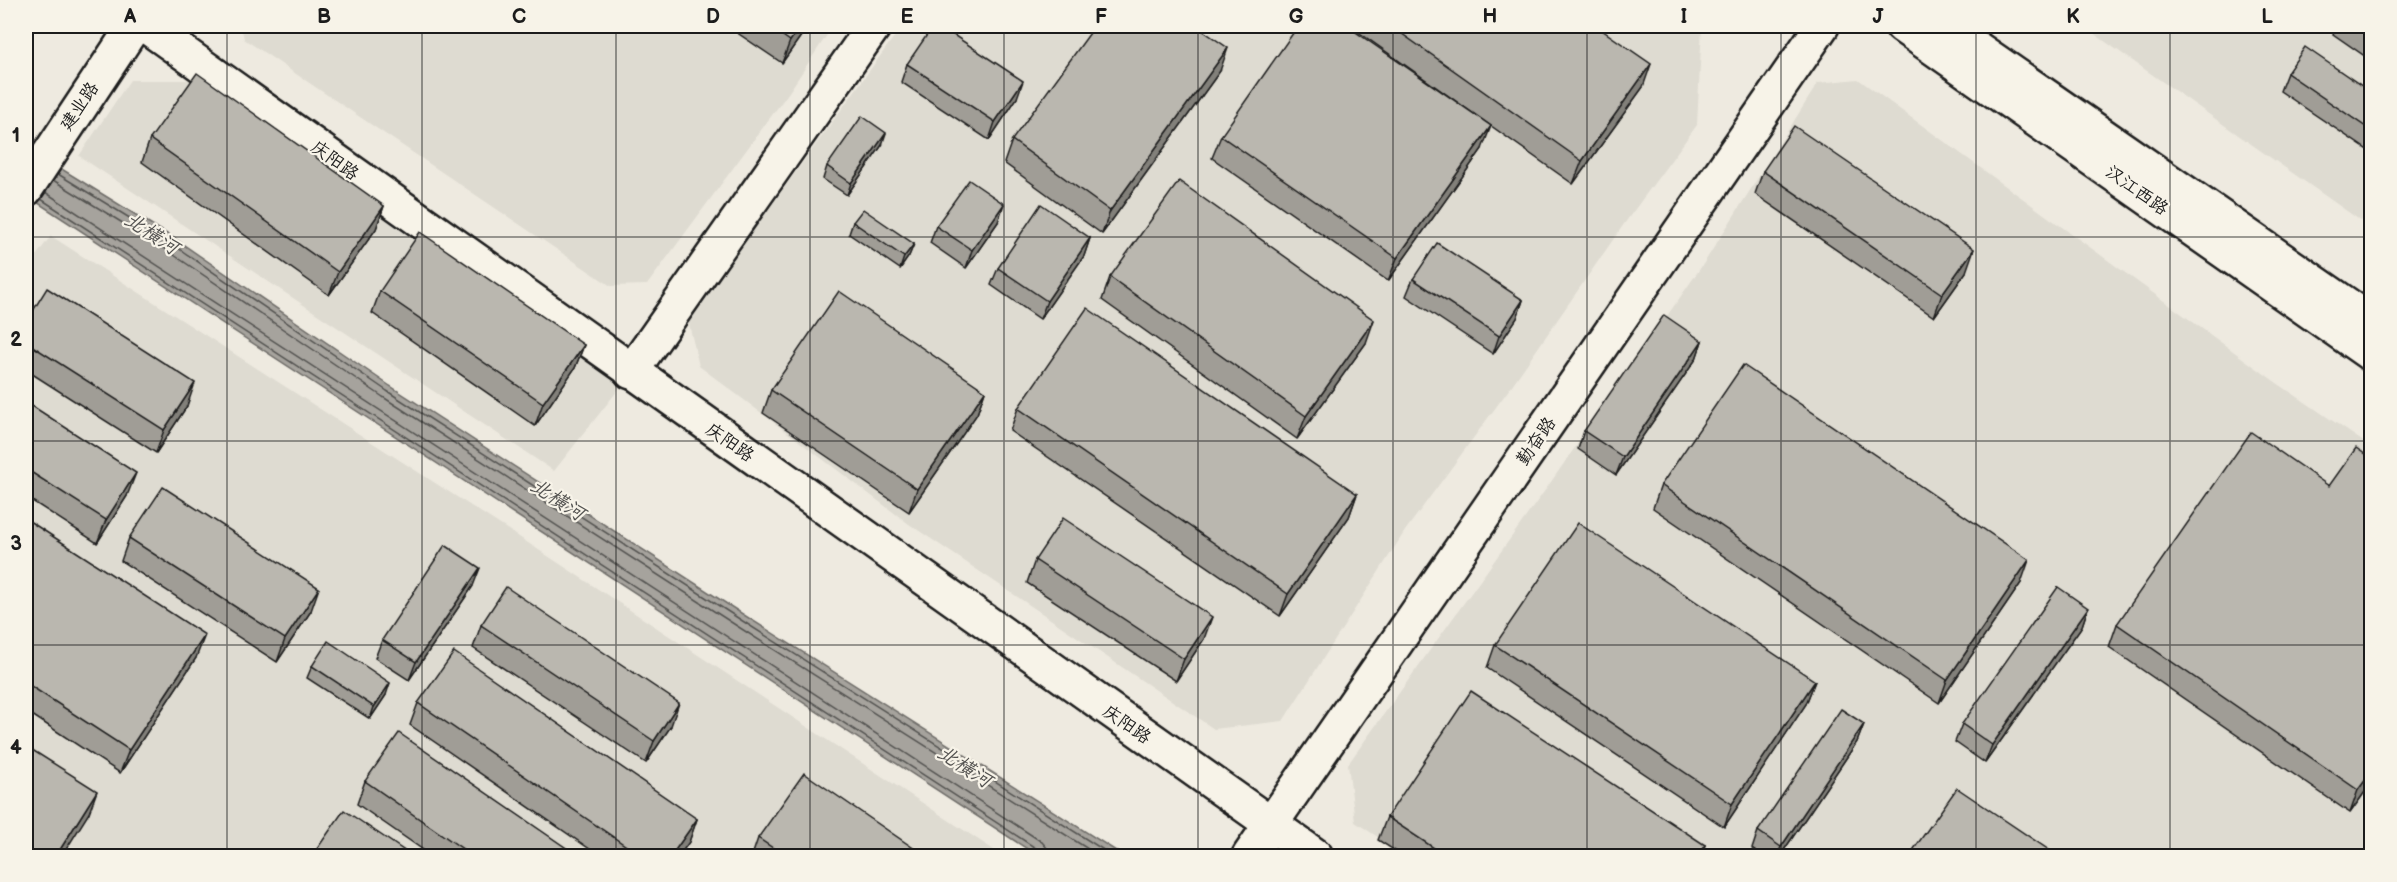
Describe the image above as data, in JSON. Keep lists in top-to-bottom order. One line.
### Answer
{"streets":{"street":["建业路","庆阳路","汉江西路","勤奋路"]},"crossings":[["庆阳路","勤奋路"]],"water":["北横河"],"grid":{"columns":["A","B","C","D","E","F","G","H","I","J","K","L"],"rows":["1","2","3","4"]}}
